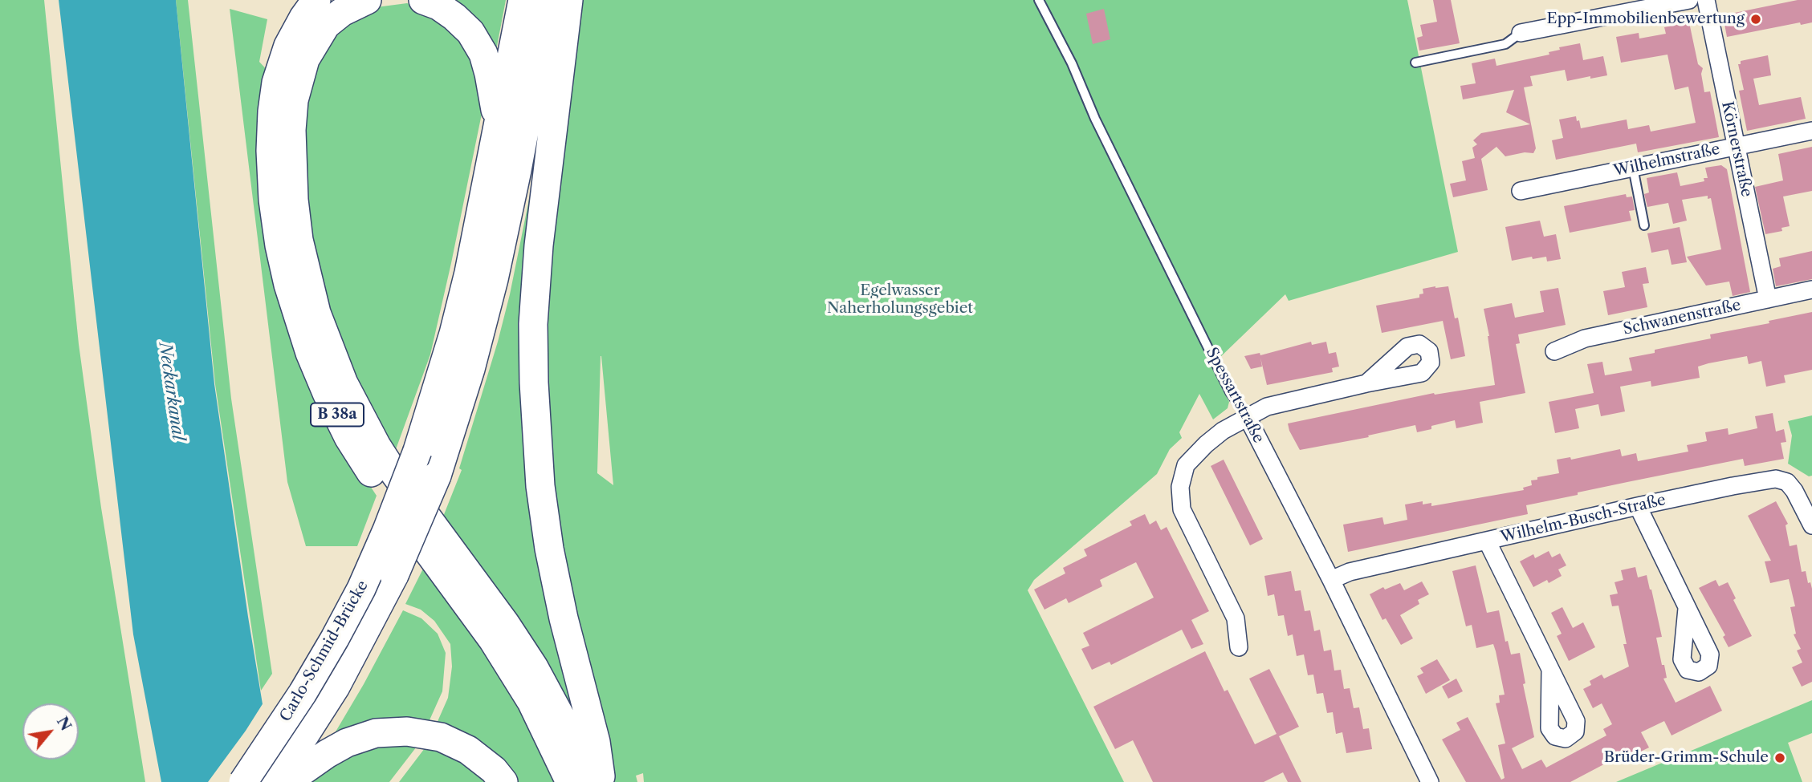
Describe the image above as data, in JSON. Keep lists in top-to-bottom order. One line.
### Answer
{"streets":{"highway":["B 38a","Carlo-Schmid-Brücke"],"street":["Körnerstraße","Wilhelmstraße","Schwanenstraße","Spessartstraße","Wilhelm-Busch-Straße"]},"crossings":[["Körnerstraße","Wilhelmstraße"],["Körnerstraße","Schwanenstraße"],["Spessartstraße","Wilhelm-Busch-Straße"]],"water":["Neckarkanal"],"parks":["Egelwasser Naherholungsgebiet"],"places":["Epp-Immobilienbewertung","Brüder-Grimm-Schule"],"north":"top right"}
